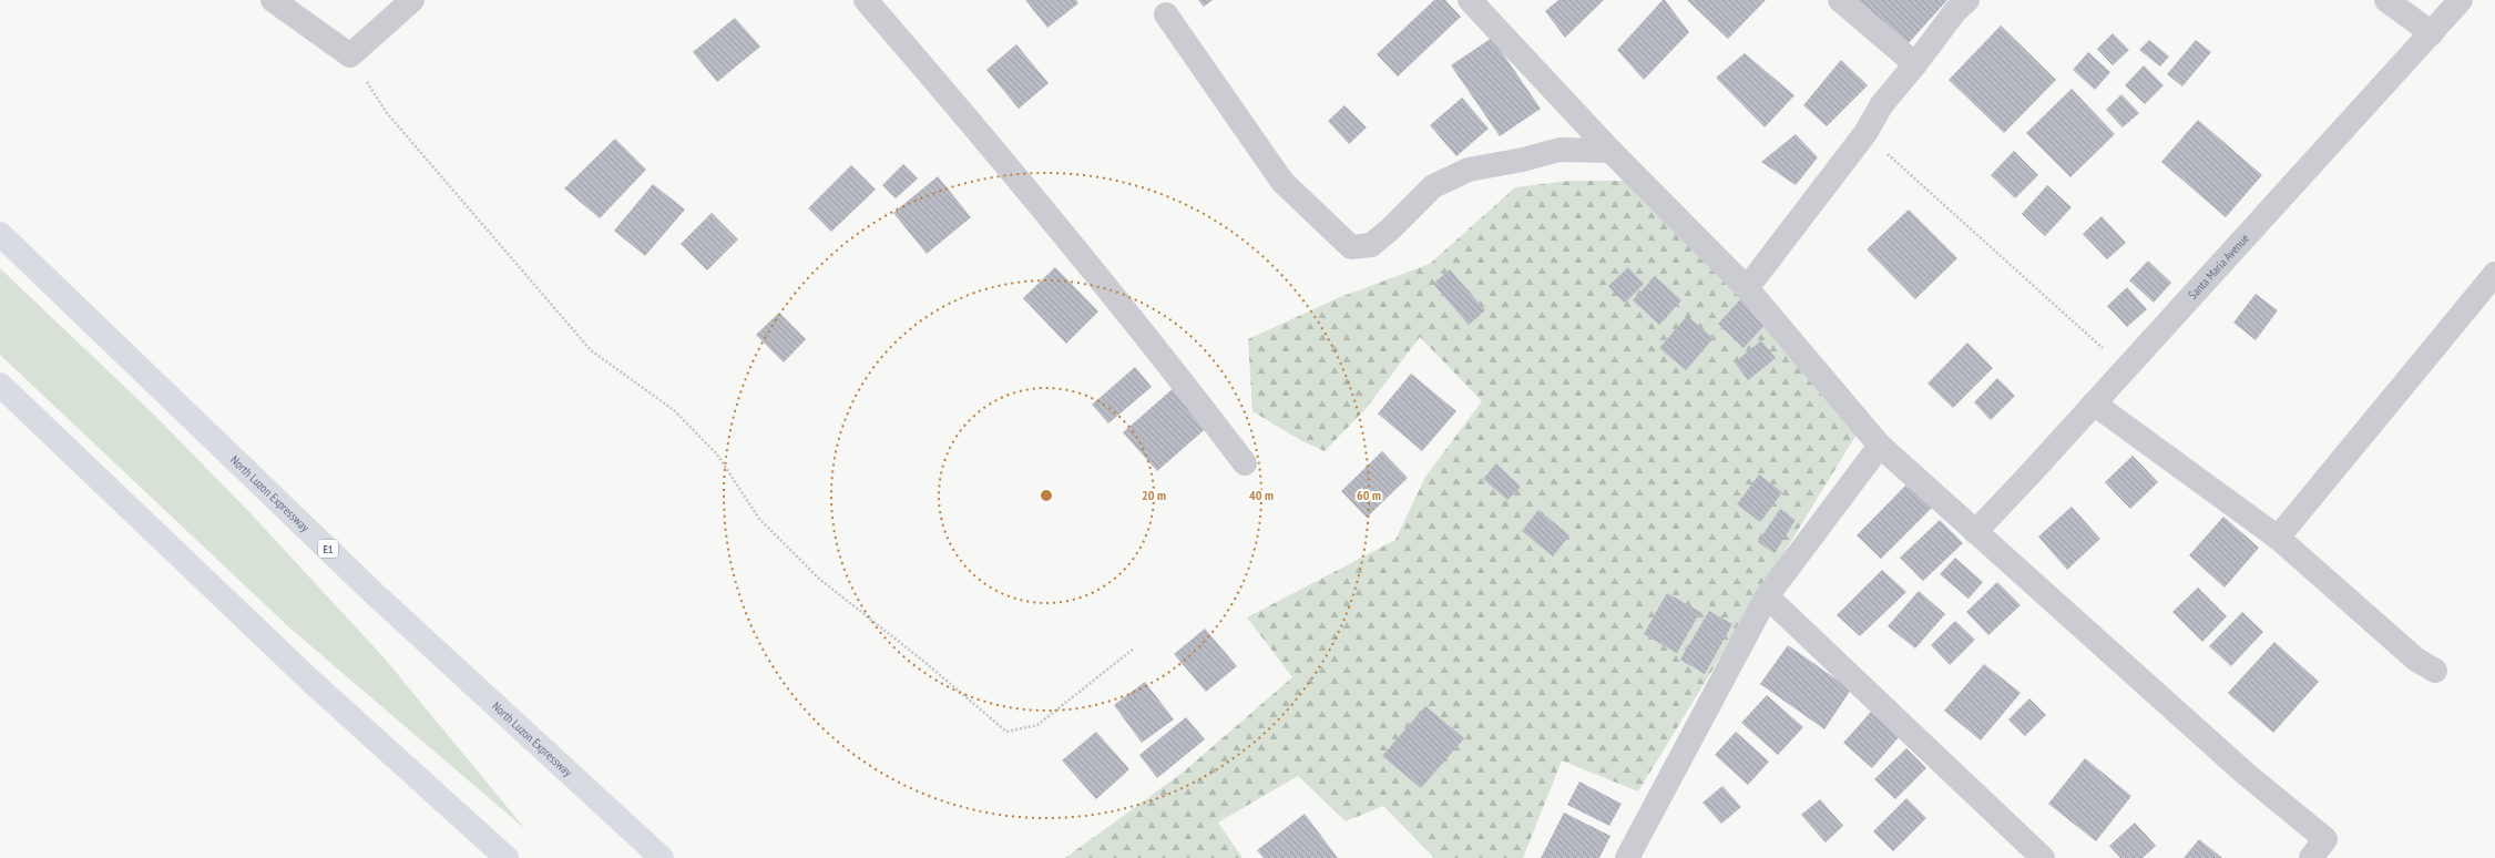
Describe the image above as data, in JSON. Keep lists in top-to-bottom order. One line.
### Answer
{"streets":{"highway":["North Luzon Expressway","E1"],"street":["Santa Maria Avenue"]},"rings":["20 m","40 m","60 m"]}
